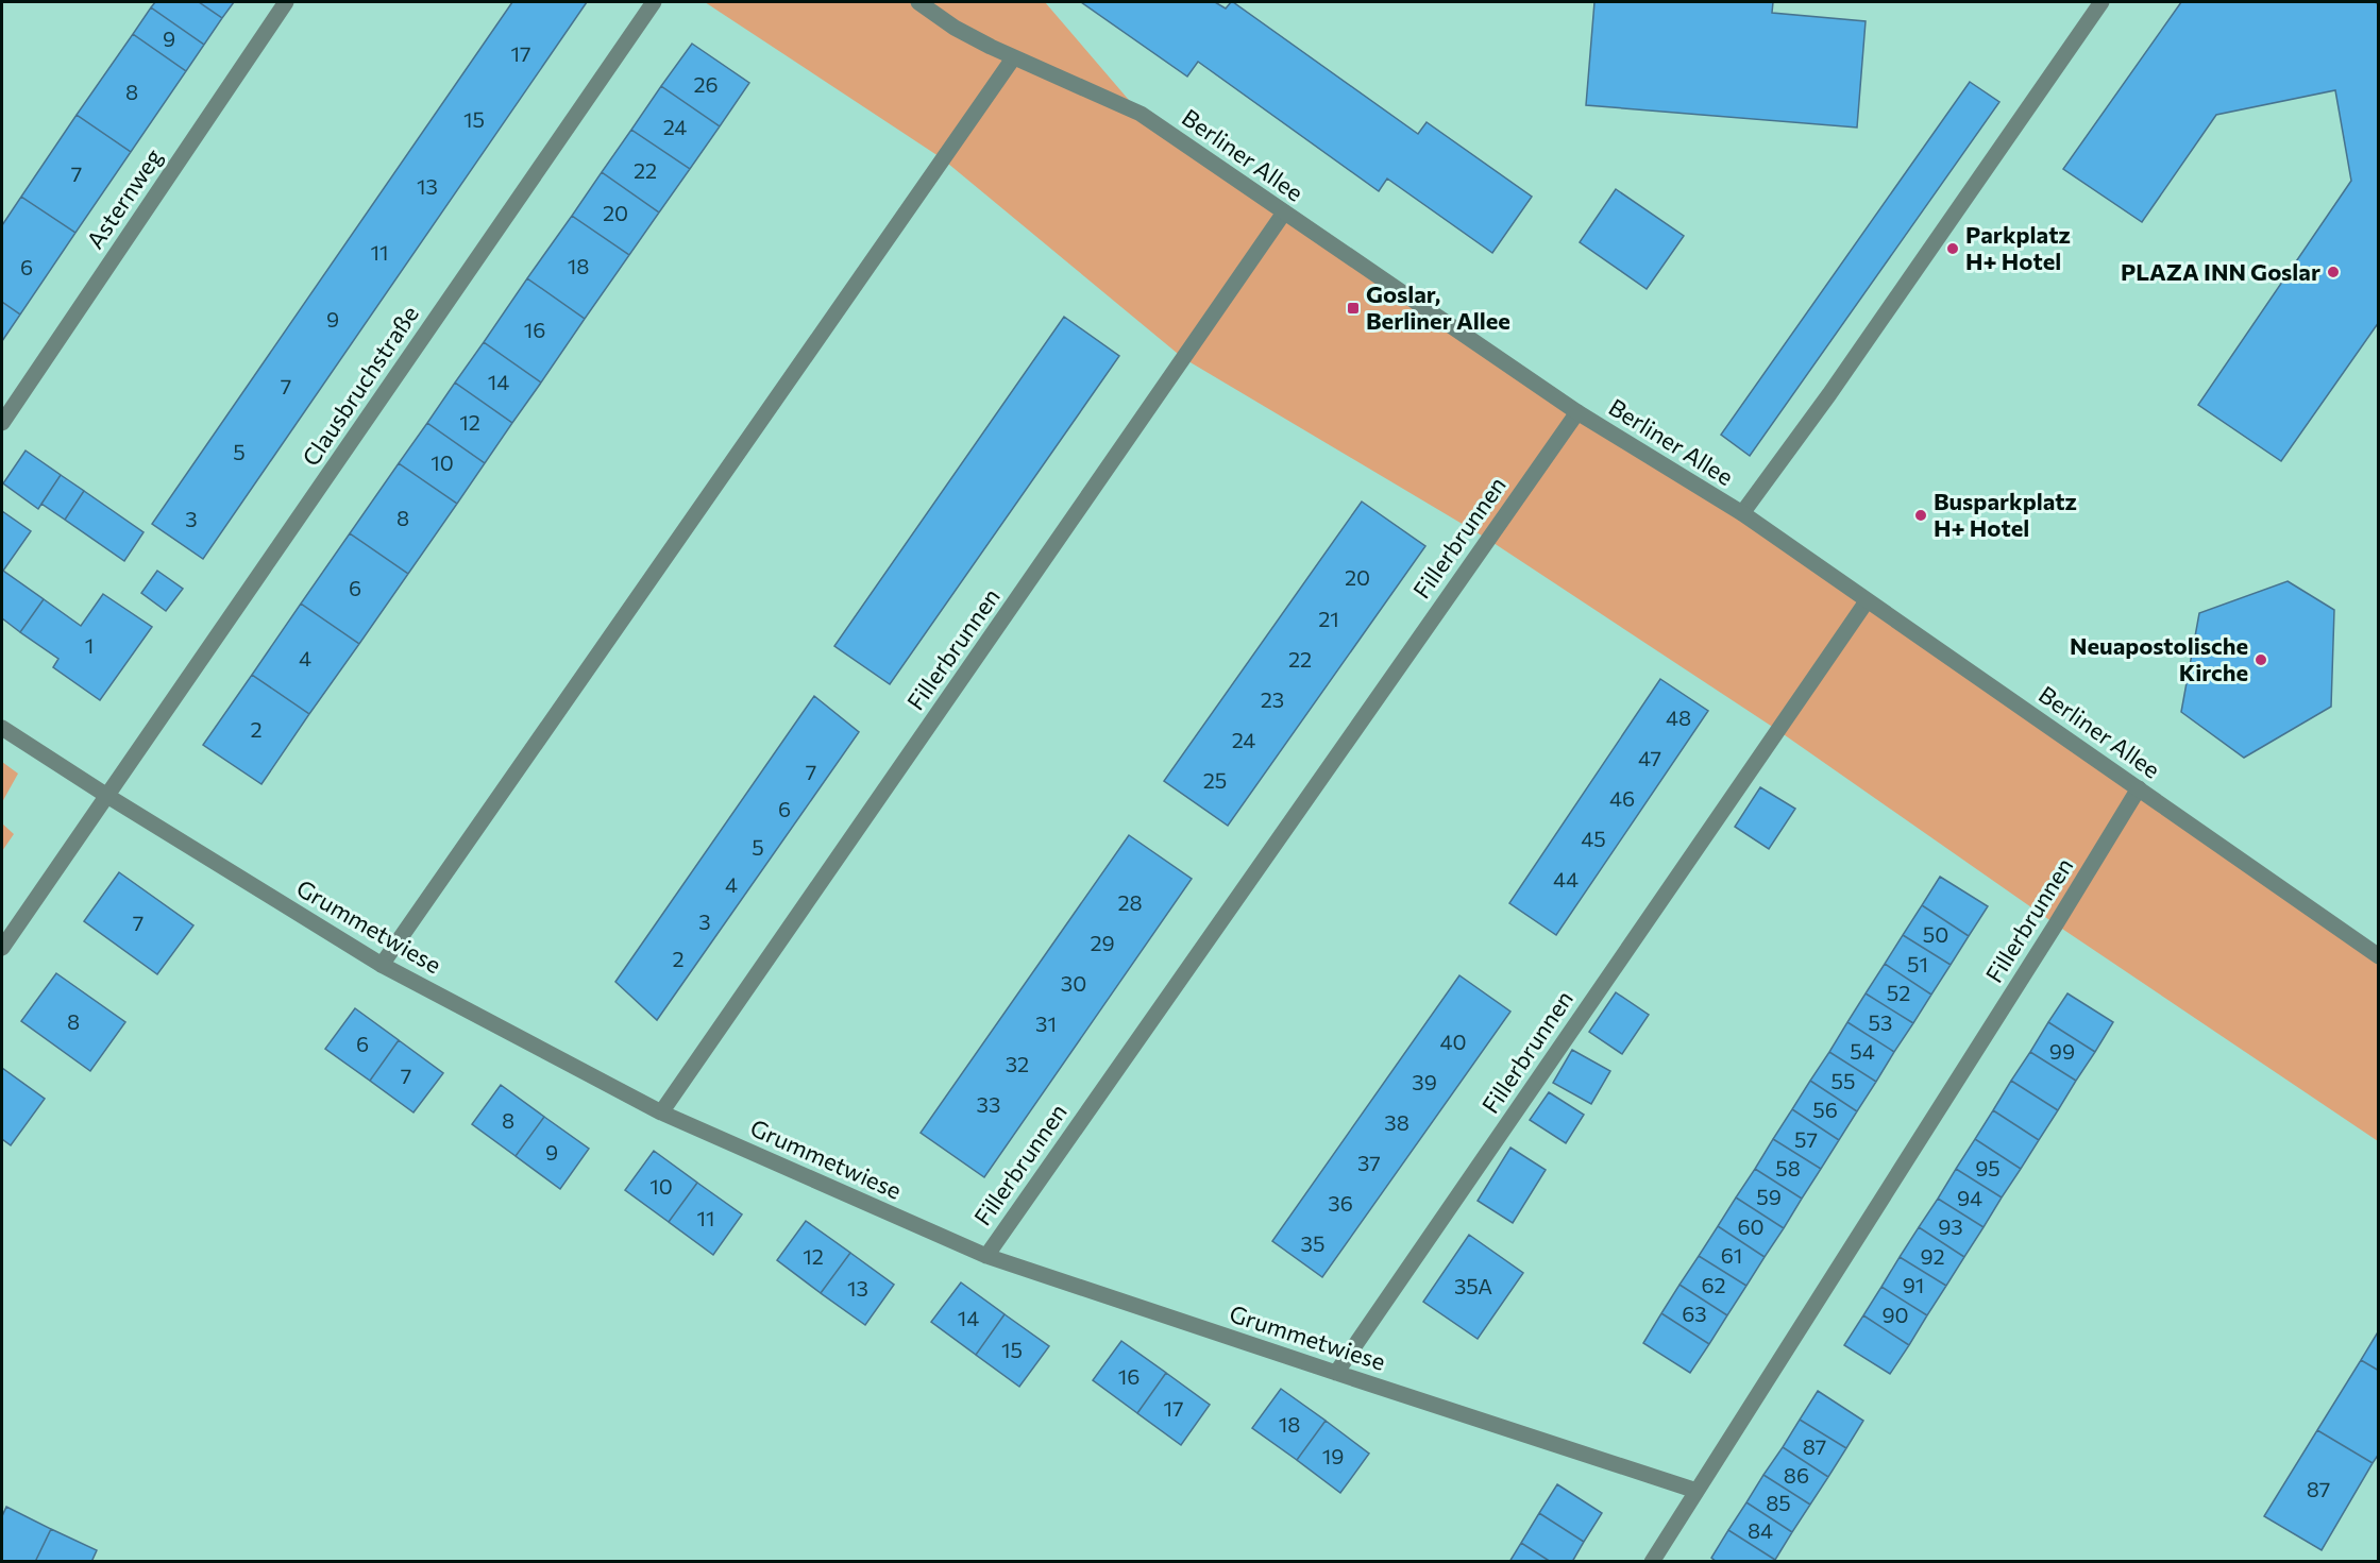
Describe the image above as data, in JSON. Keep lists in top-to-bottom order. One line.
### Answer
{"streets":{"street":["Berliner Allee","Asternweg","Clausbruchstraße","Fillerbrunnen","Grummetwiese"]},"crossings":[["Berliner Allee","Fillerbrunnen"],["Clausbruchstraße","Grummetwiese"],["Fillerbrunnen","Grummetwiese"]],"places":{"other":["Parkplatz H+ Hotel","PLAZA INN Goslar","Busparkplatz H+ Hotel","Neuapostolische Kirche"],"transit":["Goslar, Berliner Allee"]},"house_numbers":["9","17","26","8","15","24","22","7","13","20","11","18","6","9","16","14","7","12","5","10","8","3","20","6","21","1","4","22","23","48","2","24","47","7","25","46","6","45","5","44","4","28","3","7","50","29","2","51","30","52","8","53","31","40","6","54","99","32","7","55","39","33","56","8","38","57","9","37","58","95","10","59","94","36","11","60","93","35","61","12","92","62","91","35A","13","63","90","14","15","16","17","18","87","19","86","87","85","84"]}
